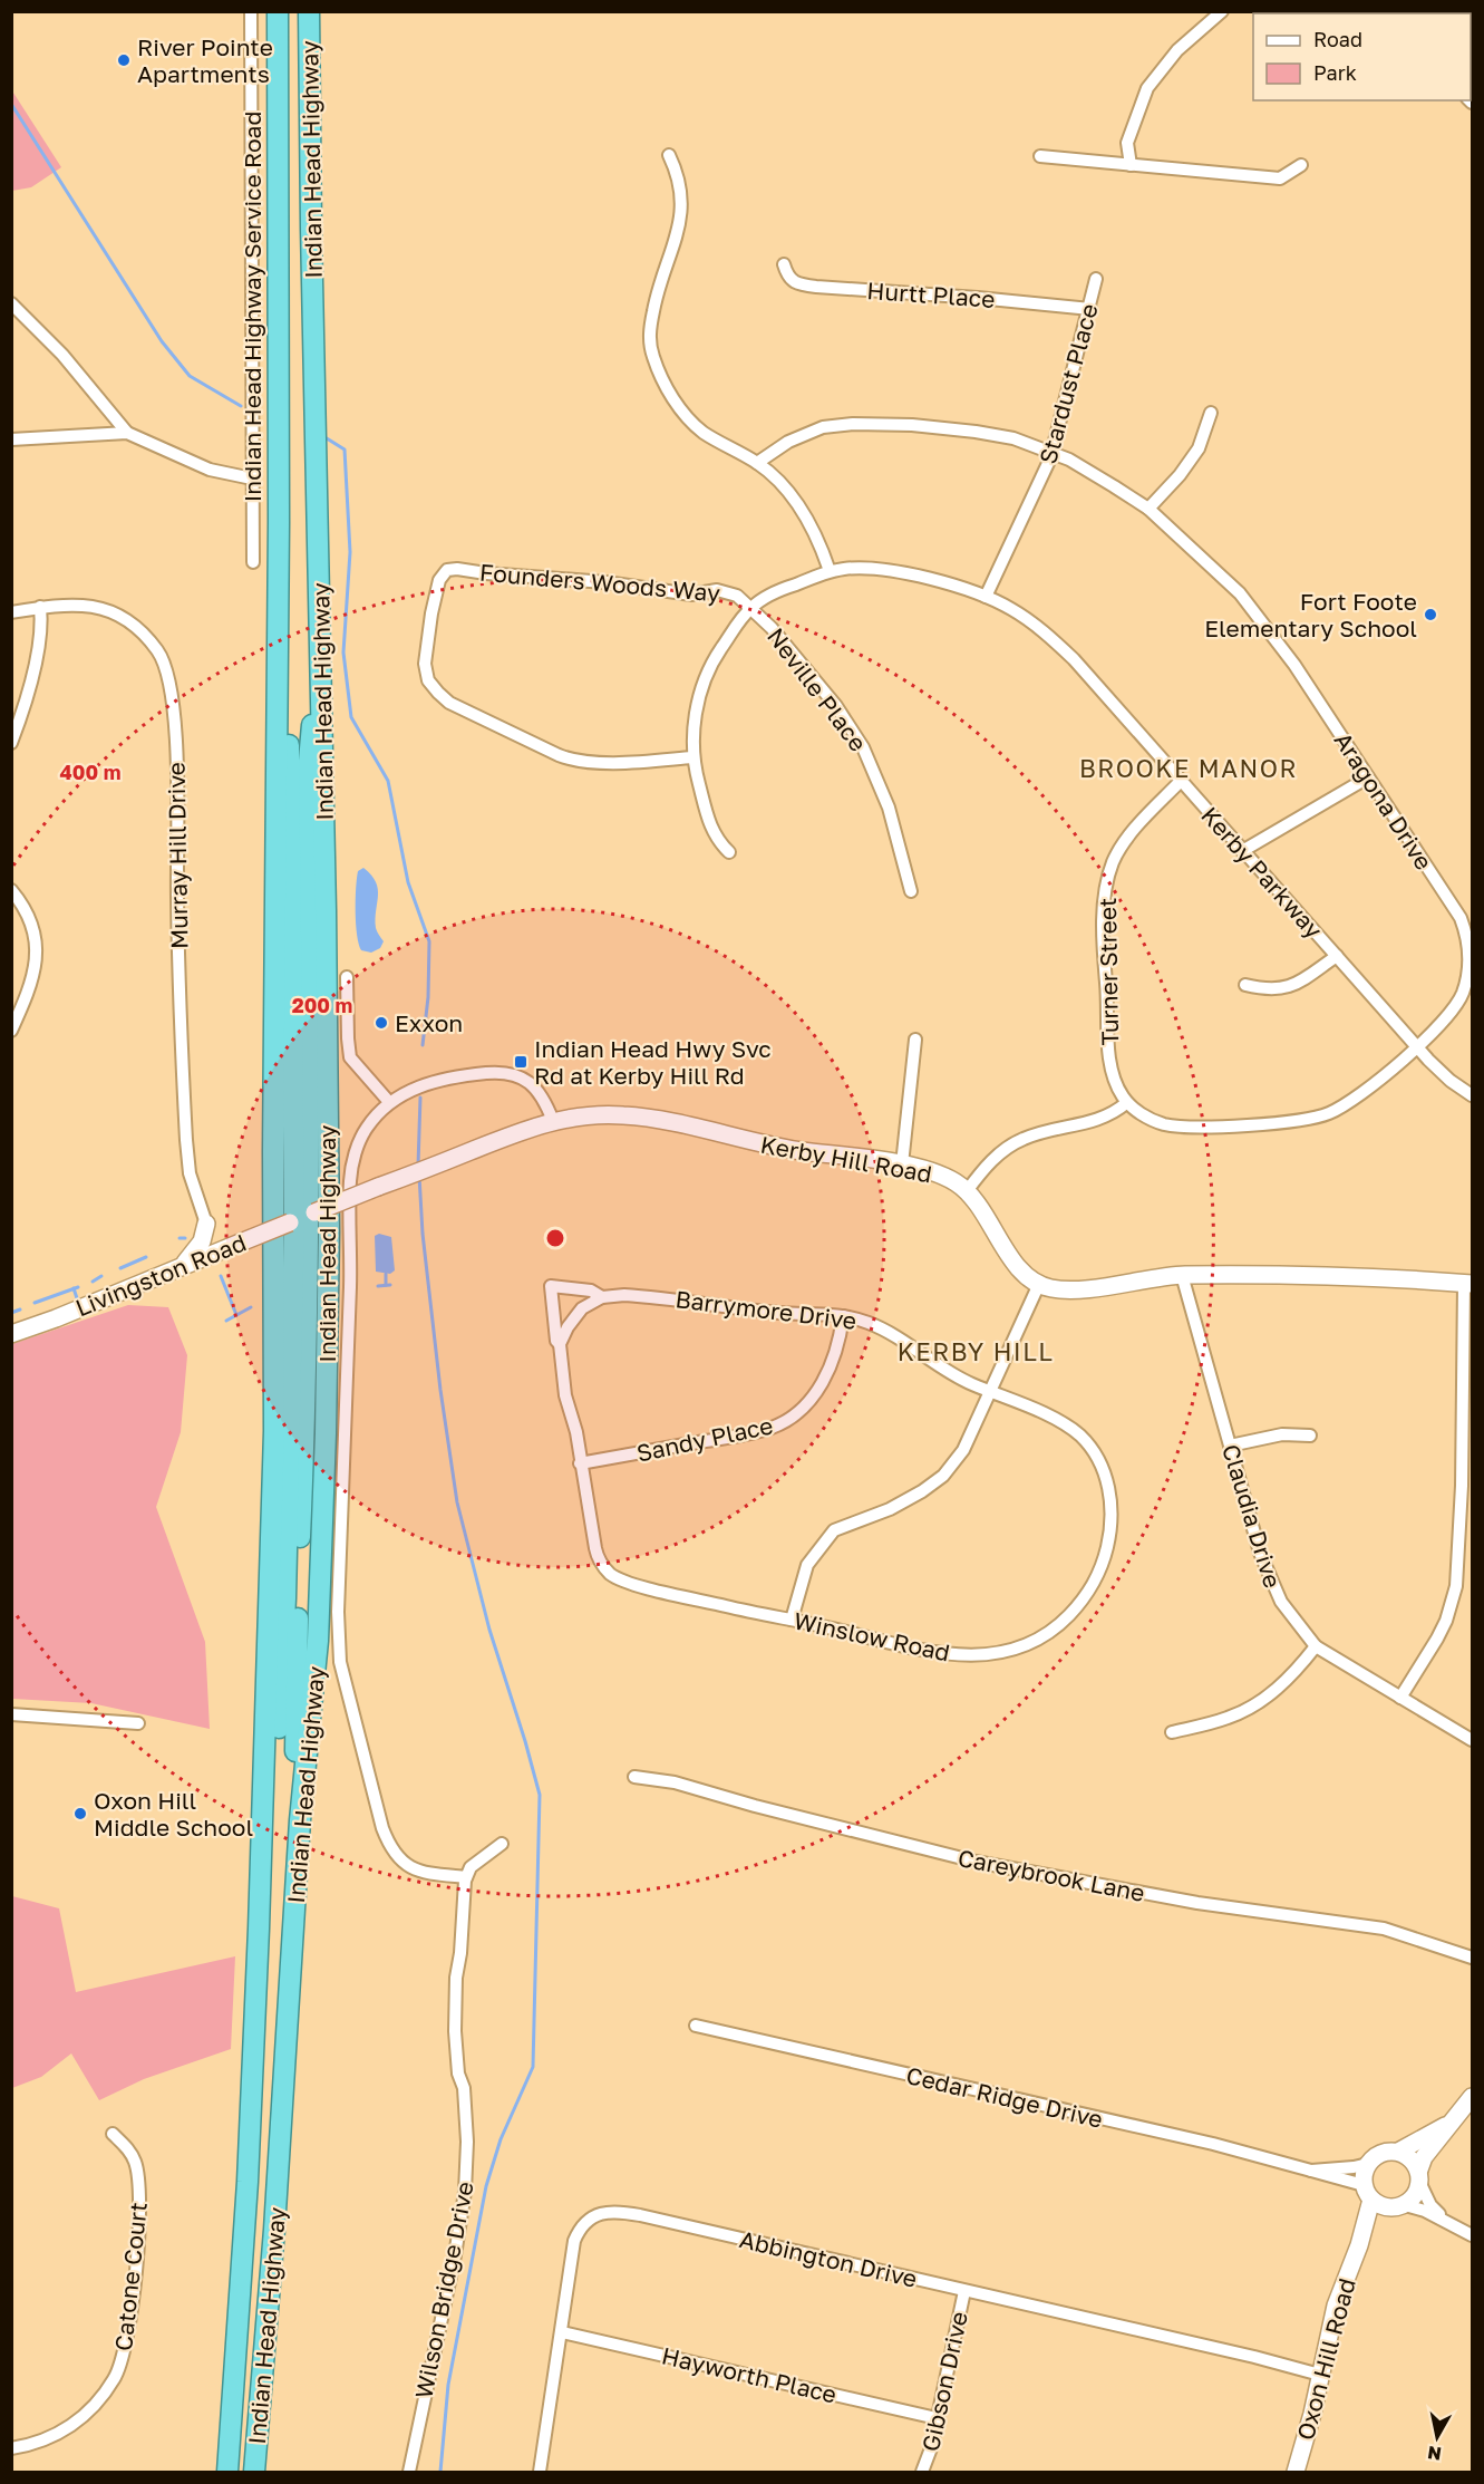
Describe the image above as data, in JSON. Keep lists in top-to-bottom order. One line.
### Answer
{"streets":{"highway":["Indian Head Highway"],"main road":["Kerby Hill Road","Livingston Road","Oxon Hill Road"],"street":["Hurtt Place","Indian Head Highway Service Road","Stardust Place","Founders Woods Way","Neville Place","Aragona Drive","Murray Hill Drive","Kerby Parkway","Turner Street","Barrymore Drive","Sandy Place","Claudia Drive","Winslow Road","Careybrook Lane","Cedar Ridge Drive","Abbington Drive","Catone Court","Wilson Bridge Drive","Hayworth Place","Gibson Drive"]},"crossings":[["Hurtt Place","Stardust Place"],["Stardust Place","Aragona Drive"],["Stardust Place","Kerby Parkway"],["Founders Woods Way","Neville Place"],["Founders Woods Way","Kerby Parkway"],["Neville Place","Kerby Parkway"],["Aragona Drive","Kerby Parkway"],["Aragona Drive","Turner Street"],["Kerby Parkway","Turner Street"],["Kerby Hill Road","Livingston Road"],["Barrymore Drive","Sandy Place"],["Barrymore Drive","Winslow Road"],["Sandy Place","Winslow Road"],["Cedar Ridge Drive","Oxon Hill Road"],["Abbington Drive","Oxon Hill Road"],["Abbington Drive","Hayworth Place"],["Abbington Drive","Gibson Drive"],["Hayworth Place","Gibson Drive"]],"districts":["BROOKE MANOR","KERBY HILL"],"places":{"other":["River Pointe Apartments","Fort Foote Elementary School","Exxon","Oxon Hill Middle School"],"transit":["Indian Head Hwy Svc Rd at Kerby Hill Rd"]},"legend":["Road","Park"],"north":"bottom","rings":["400 m","200 m"]}
